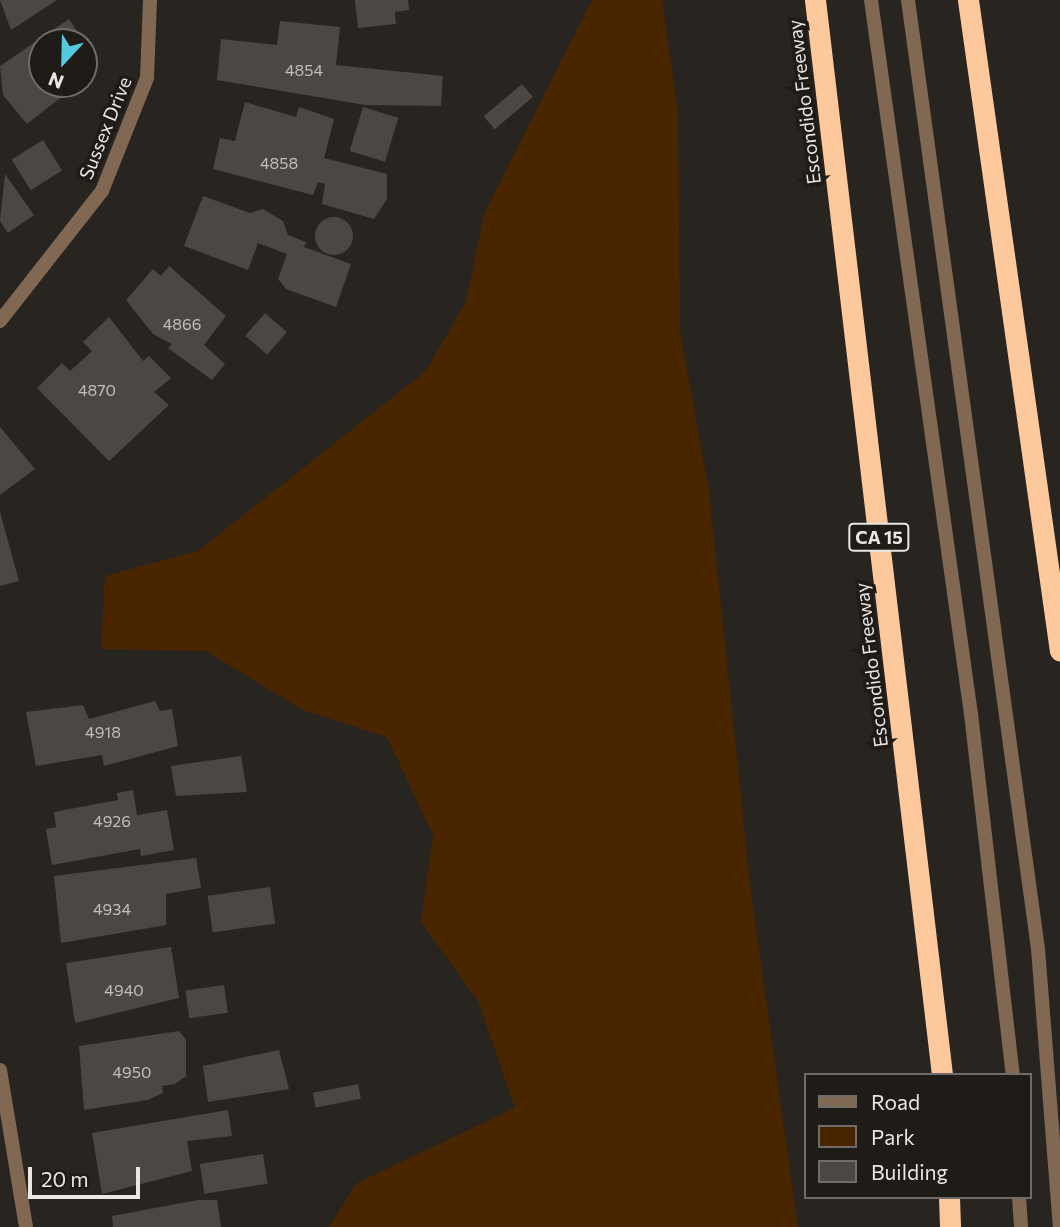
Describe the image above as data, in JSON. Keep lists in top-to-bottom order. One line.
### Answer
{"streets":{"highway":["Escondido Freeway","CA 15"],"street":["Sussex Drive"]},"house_numbers":["4854","4858","4866","4870","4918","4926","4934","4940","4950"],"legend":["Road","Park","Building"],"scale_bar":"20 m","north":"bottom"}
